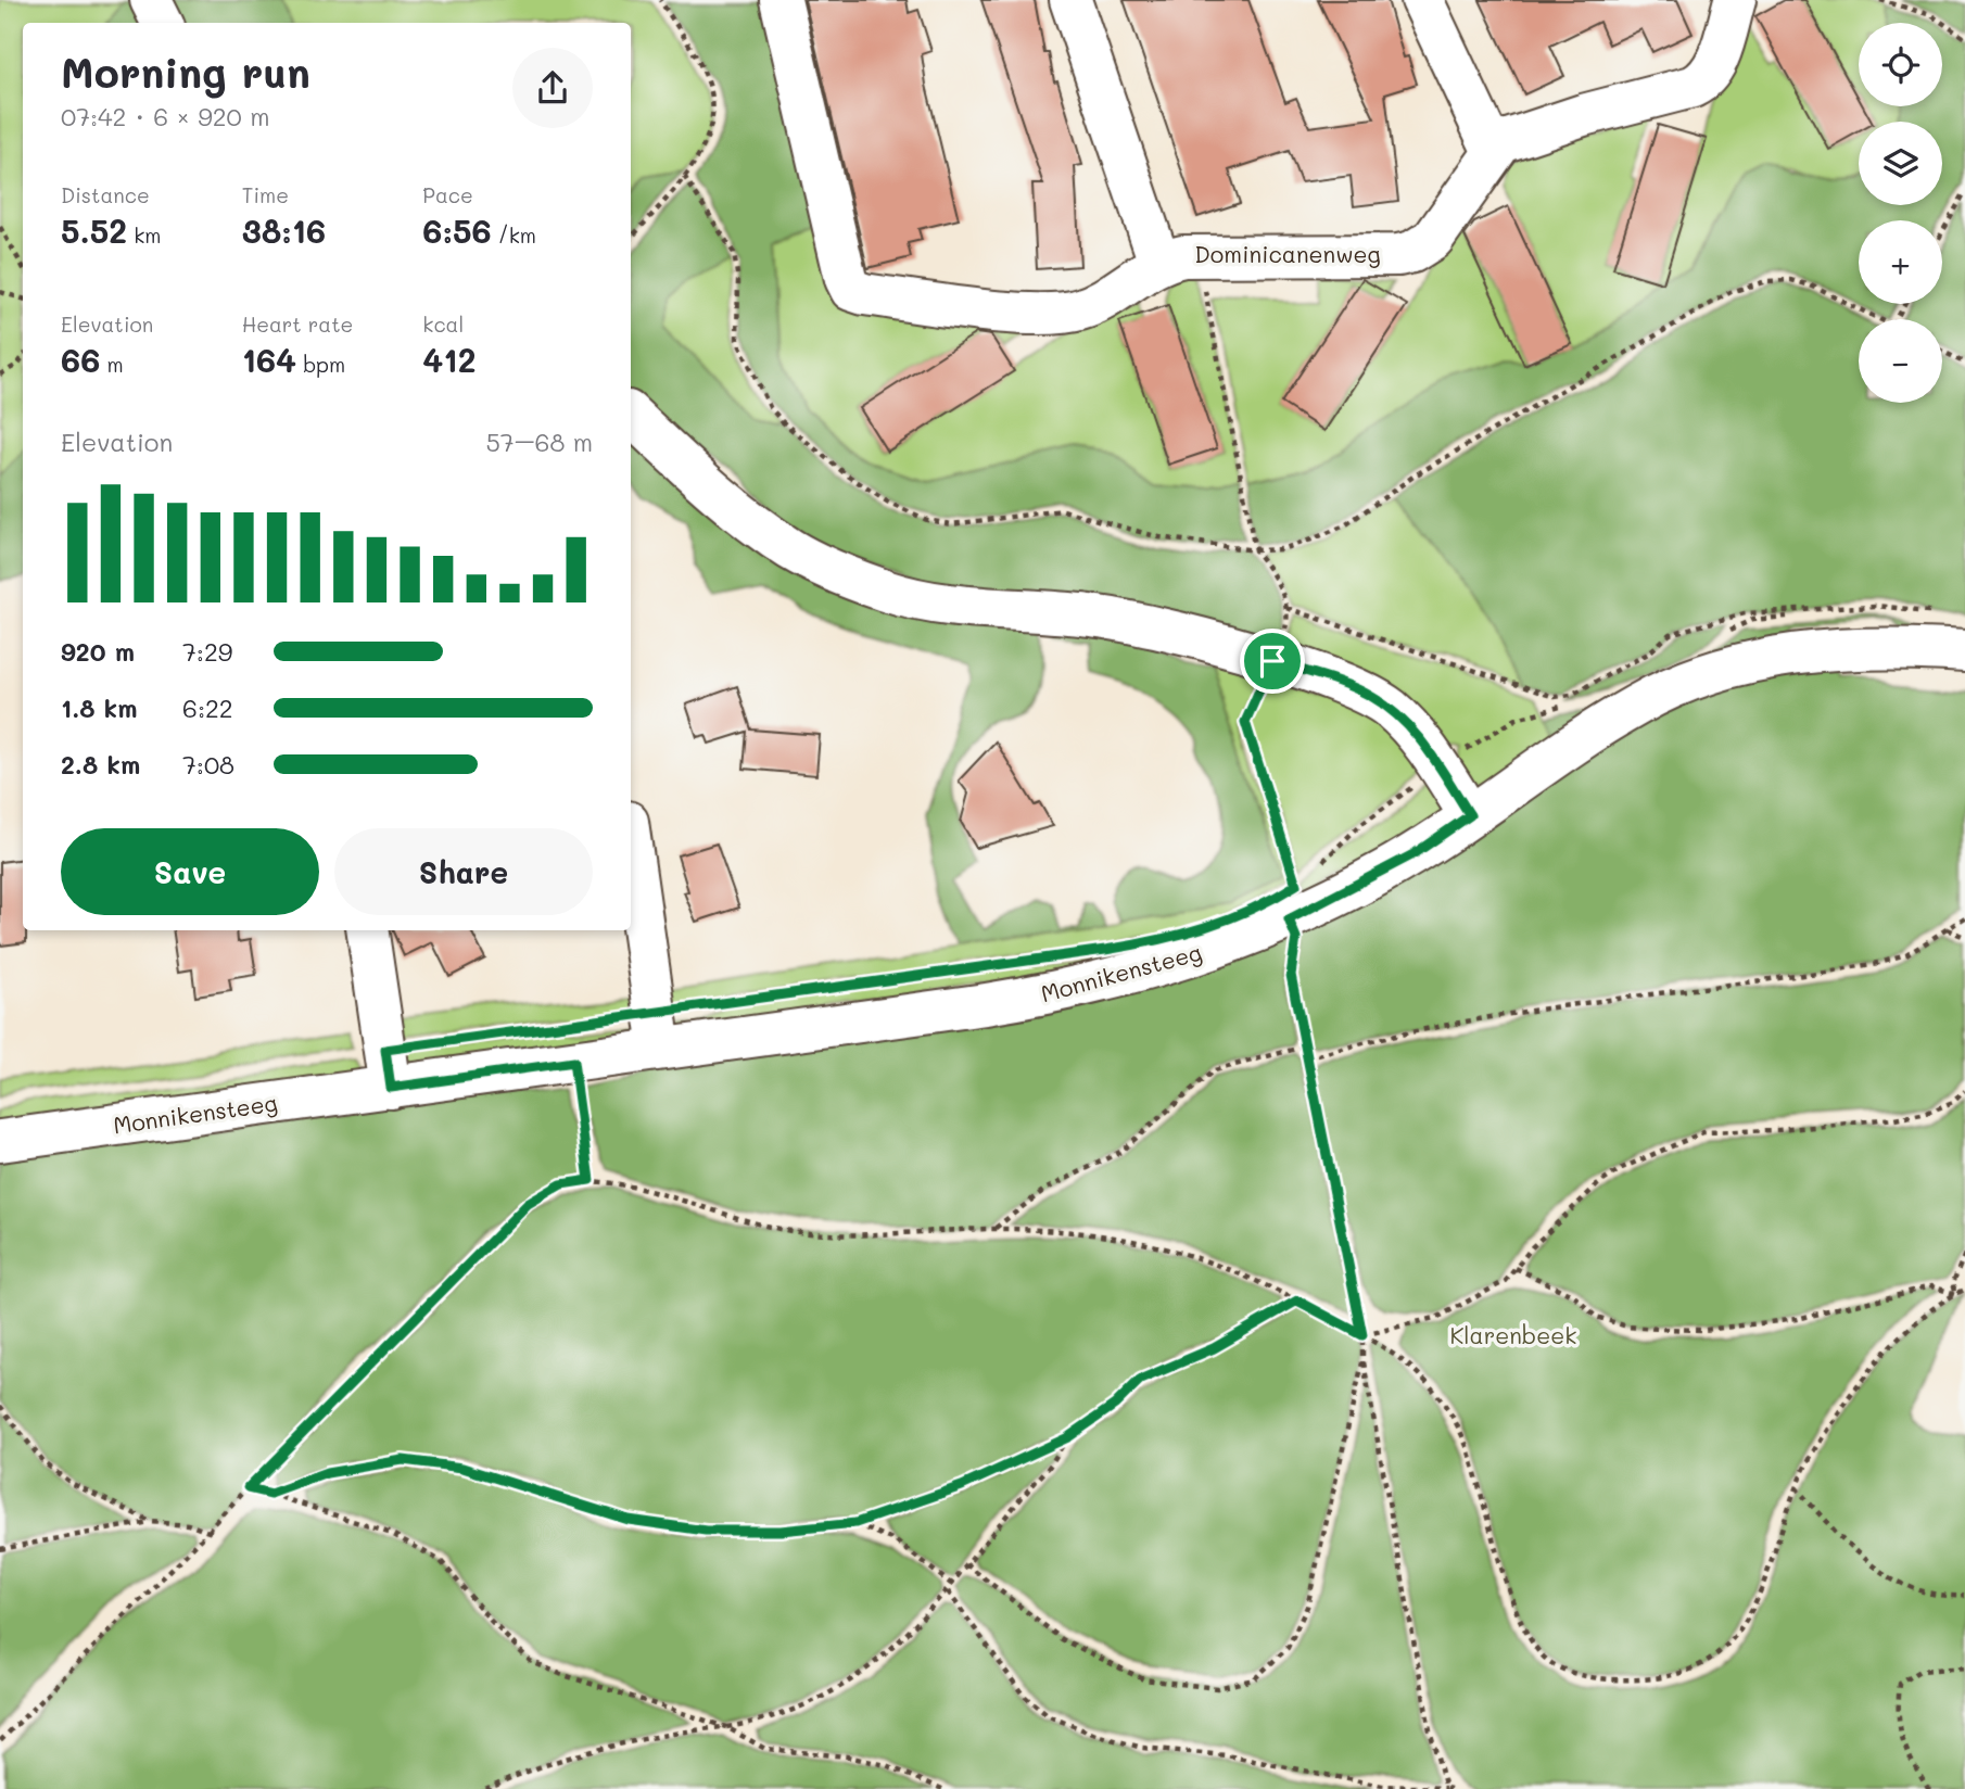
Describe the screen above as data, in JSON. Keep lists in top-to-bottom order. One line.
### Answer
{"streets":{"street":["Dominicanenweg","Monnikensteeg"]},"parks":["Klarenbeek"],"page":{"map_buttons":["+","−"],"heading":["Morning run","07:42 · 6 × 920 m"],"stats":[["Distance","5.52 km"],["Time","38:16"],["Pace","6:56 /km"],["Elevation","66 m"],["Heart rate","164 bpm"],["kcal","412"]],"chart":["Elevation","57–68 m"],"list":[{"name":"920 m","note":"7:29"},{"name":"1.8 km","note":"6:22"},{"name":"2.8 km","note":"7:08"}],"buttons":["Save","Share"]}}
